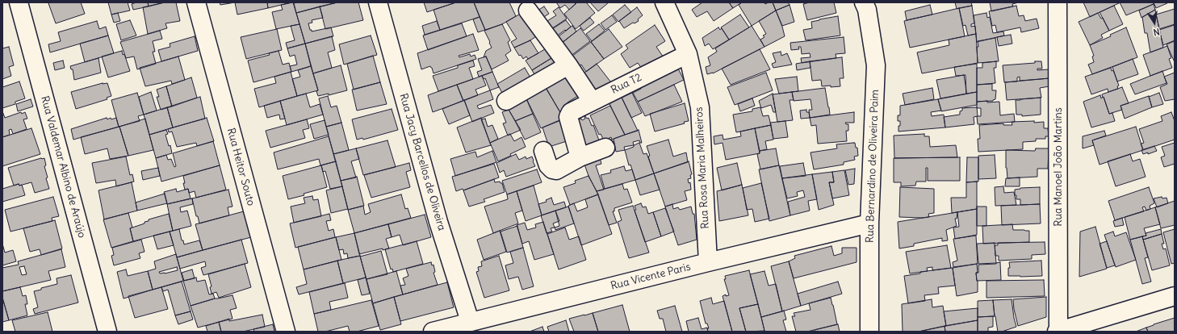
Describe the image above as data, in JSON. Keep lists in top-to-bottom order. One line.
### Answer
{"streets":{"street":["Rua T2","Rua Jacy Barcellos de Oliveira","Rua Bernardino de Oliveira Paim","Rua Valdemar Albino de Araújo","Rua Heitor Souto","Rua Manoel João Martins","Rua Rosa Maria Malheiros","Rua Vicente Paris"]},"crossings":[["Rua T2","Rua Rosa Maria Malheiros"],["Rua Jacy Barcellos de Oliveira","Rua Vicente Paris"],["Rua Bernardino de Oliveira Paim","Rua Vicente Paris"],["Rua Rosa Maria Malheiros","Rua Vicente Paris"]],"north":"bottom"}
